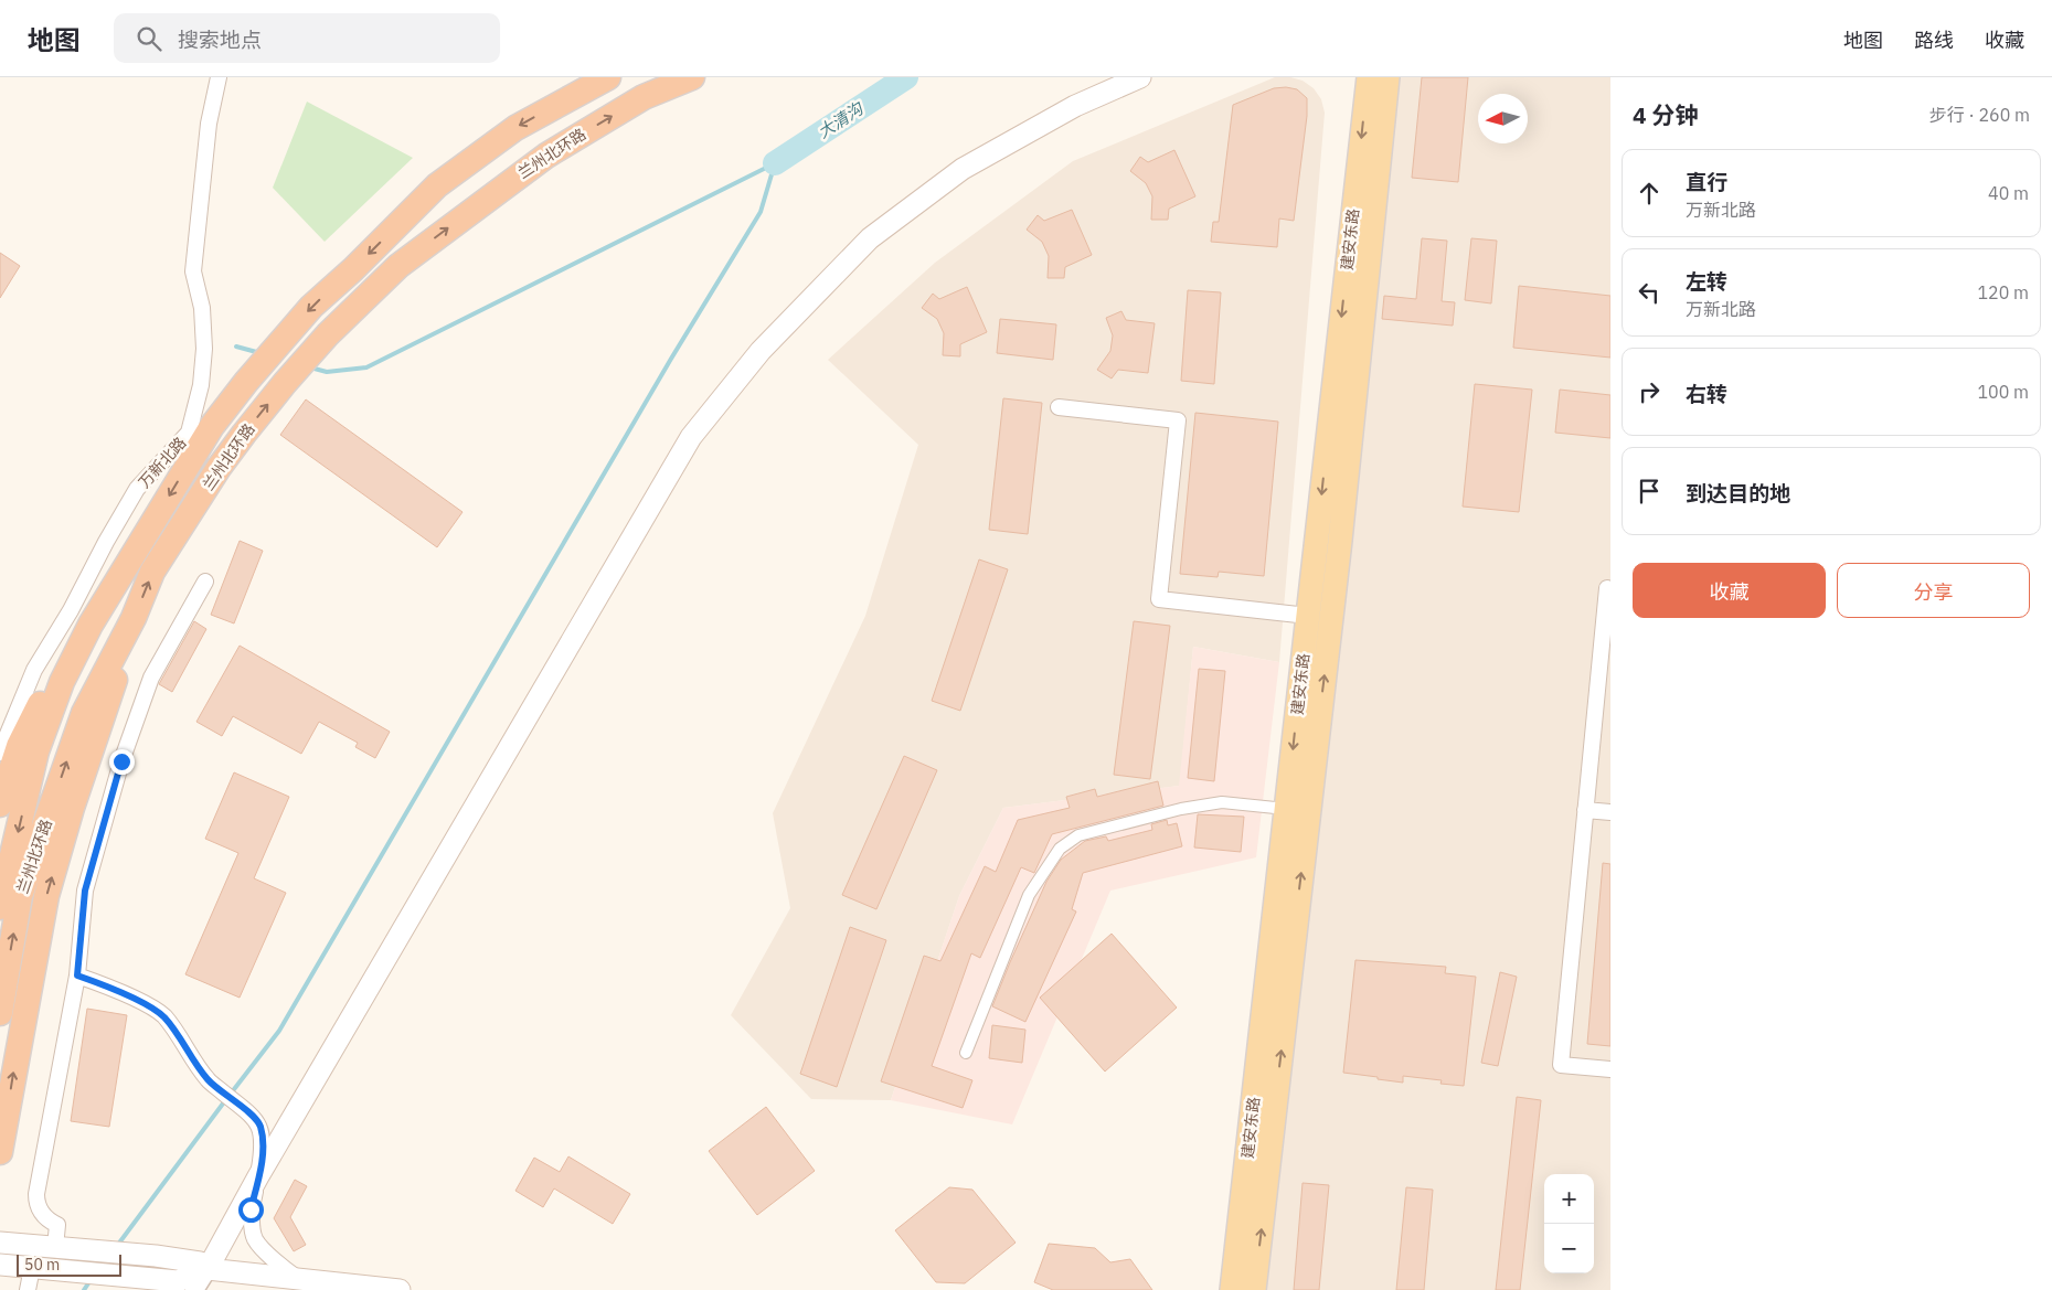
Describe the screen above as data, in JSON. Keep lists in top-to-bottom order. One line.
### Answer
{"streets":{"highway":["兰州北环路"],"main road":["建安东路"],"street":["万新北路"]},"water":["大清沟"],"scale_bar":"50 m","north":"left","page":{"header":"地图","search":"搜索地点","nav":["地图","路线","收藏"],"heading":["4 分钟","步行 · 260 m"],"list":[["直行","万新北路","40 m"],["左转","万新北路","120 m"],["右转","100 m"],"到达目的地"],"buttons":["收藏","分享"],"map_buttons":["+","−"],"scale":"50 m"}}
